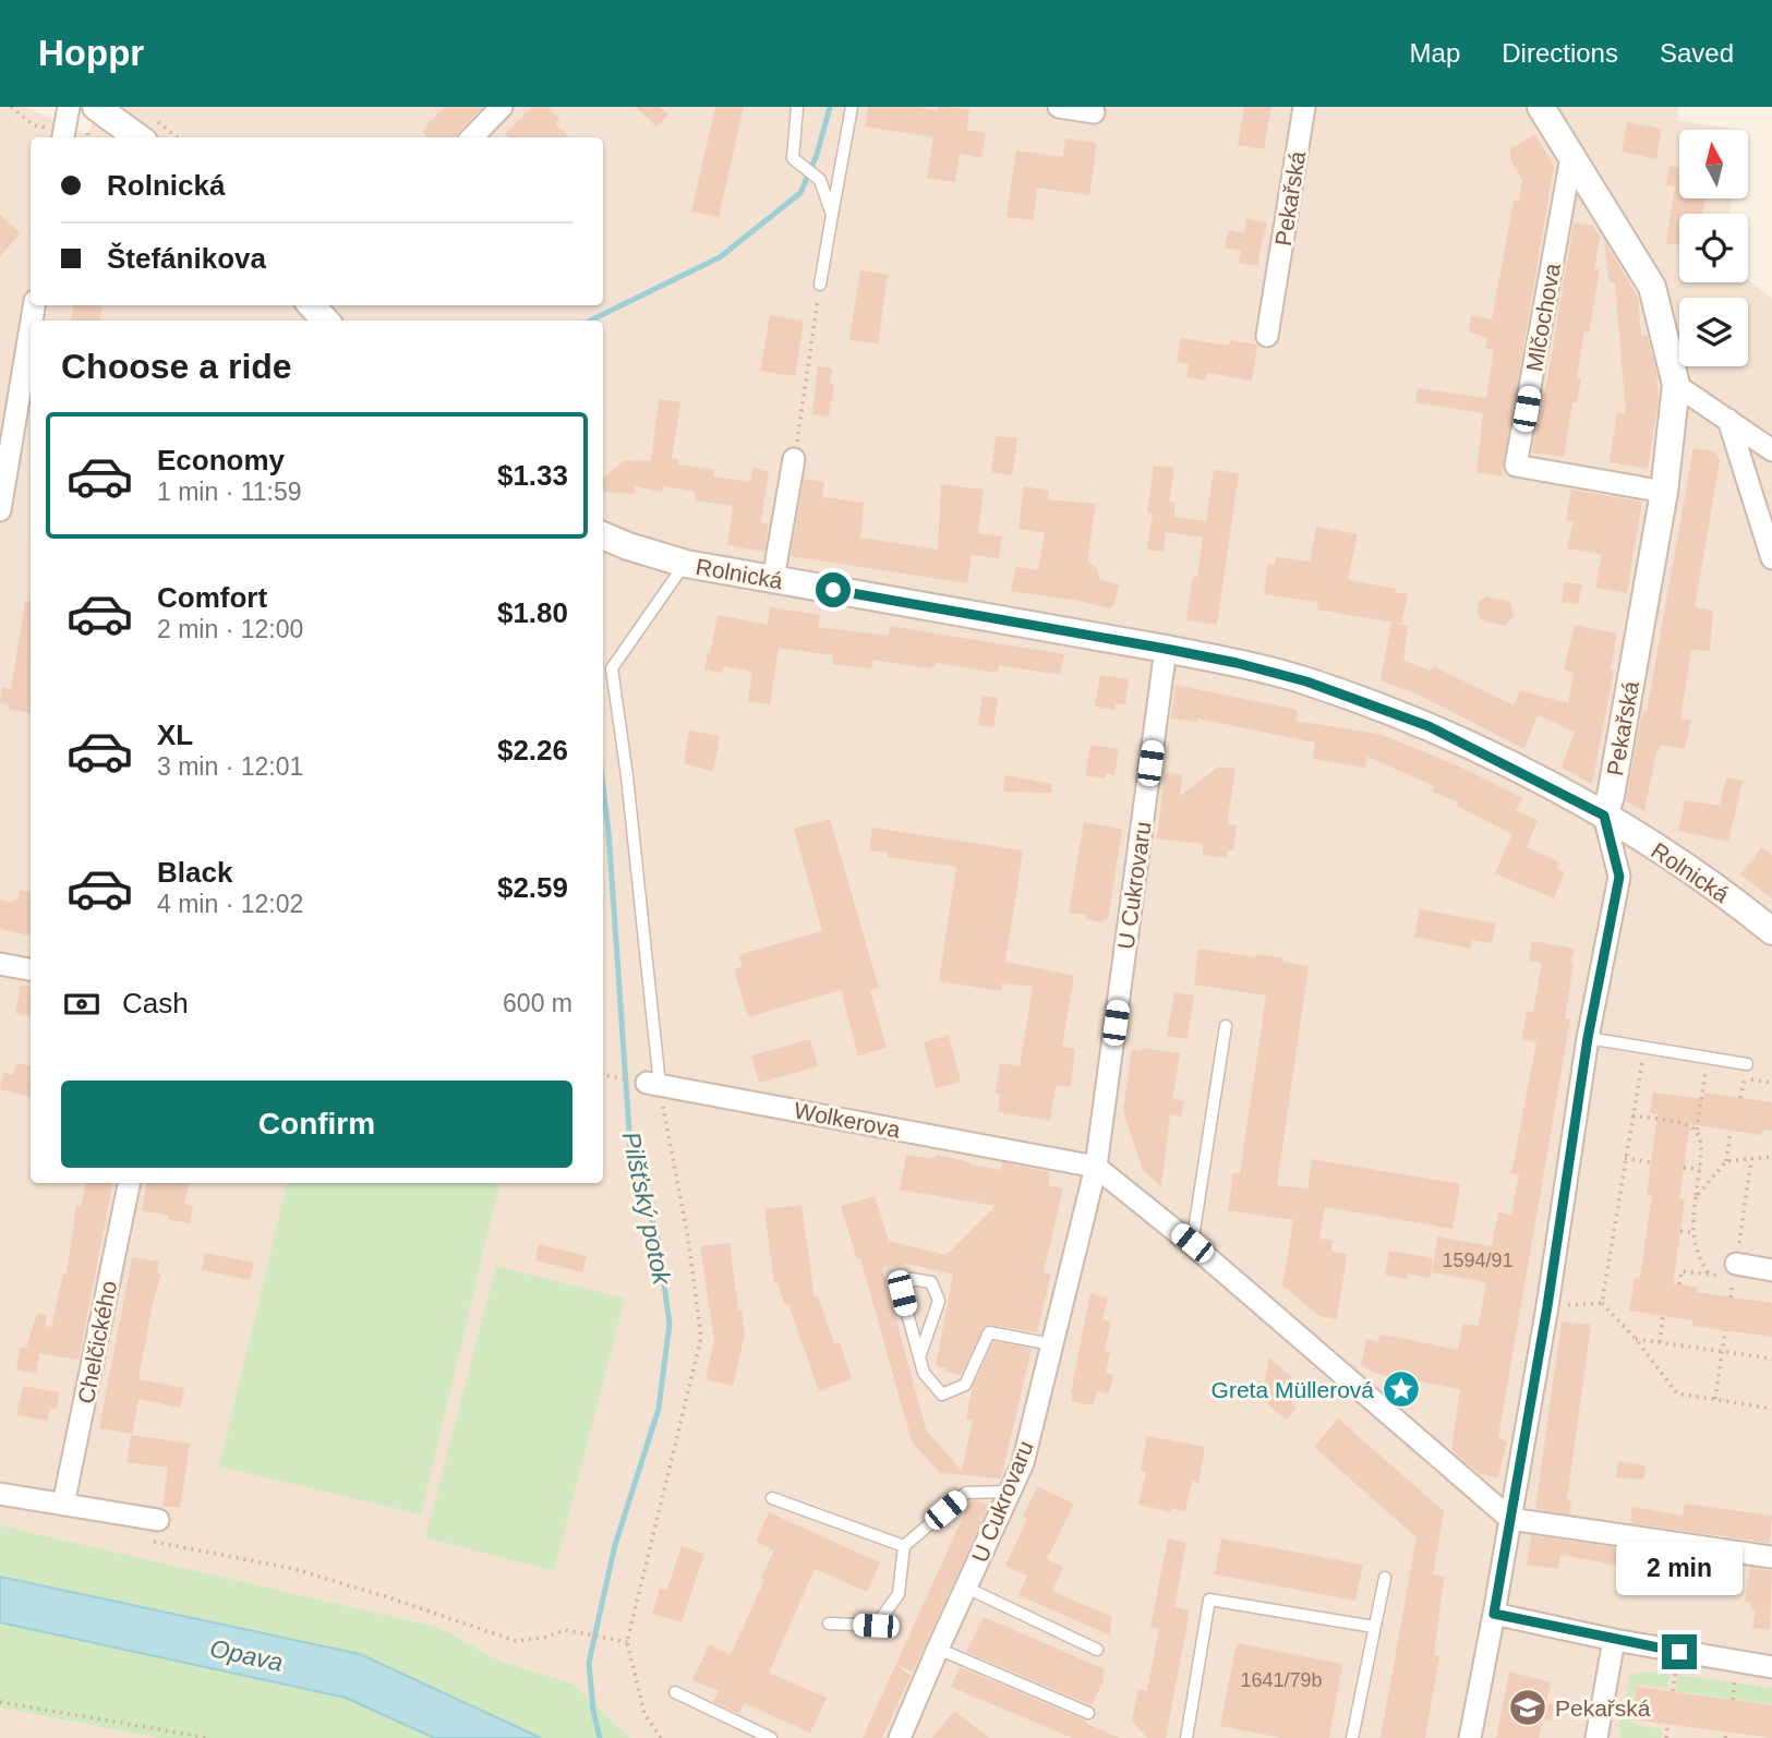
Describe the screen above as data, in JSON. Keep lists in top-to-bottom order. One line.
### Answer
{"streets":{"street":["Pekařská","Mlčochova","Rolnická","U Cukrovaru","Wolkerova","Chelčického"]},"crossings":[["Pekařská","Mlčochova"],["Pekařská","Rolnická"],["Rolnická","U Cukrovaru"],["U Cukrovaru","Wolkerova"]],"water":["Pilšťský potok","Opava"],"places":{"place":["Greta Müllerová"],"school or university":["Pekařská"]},"house_numbers":["1594/91","1641/79b"],"north":"top","page":{"header":"Hoppr","nav":["Map","Directions","Saved"],"banner":["Rolnická","Štefánikova"],"heading":"Choose a ride","list":[{"name":"Economy","note":"1 min · 11:59","value":"$1.33"},{"name":"Comfort","note":"2 min · 12:00","value":"$1.80"},{"name":"XL","note":"3 min · 12:01","value":"$2.26"},{"name":"Black","note":"4 min · 12:02","value":"$2.59"}],"pay":["Cash","600 m"],"buttons":"Confirm","bubble":"2 min"}}
